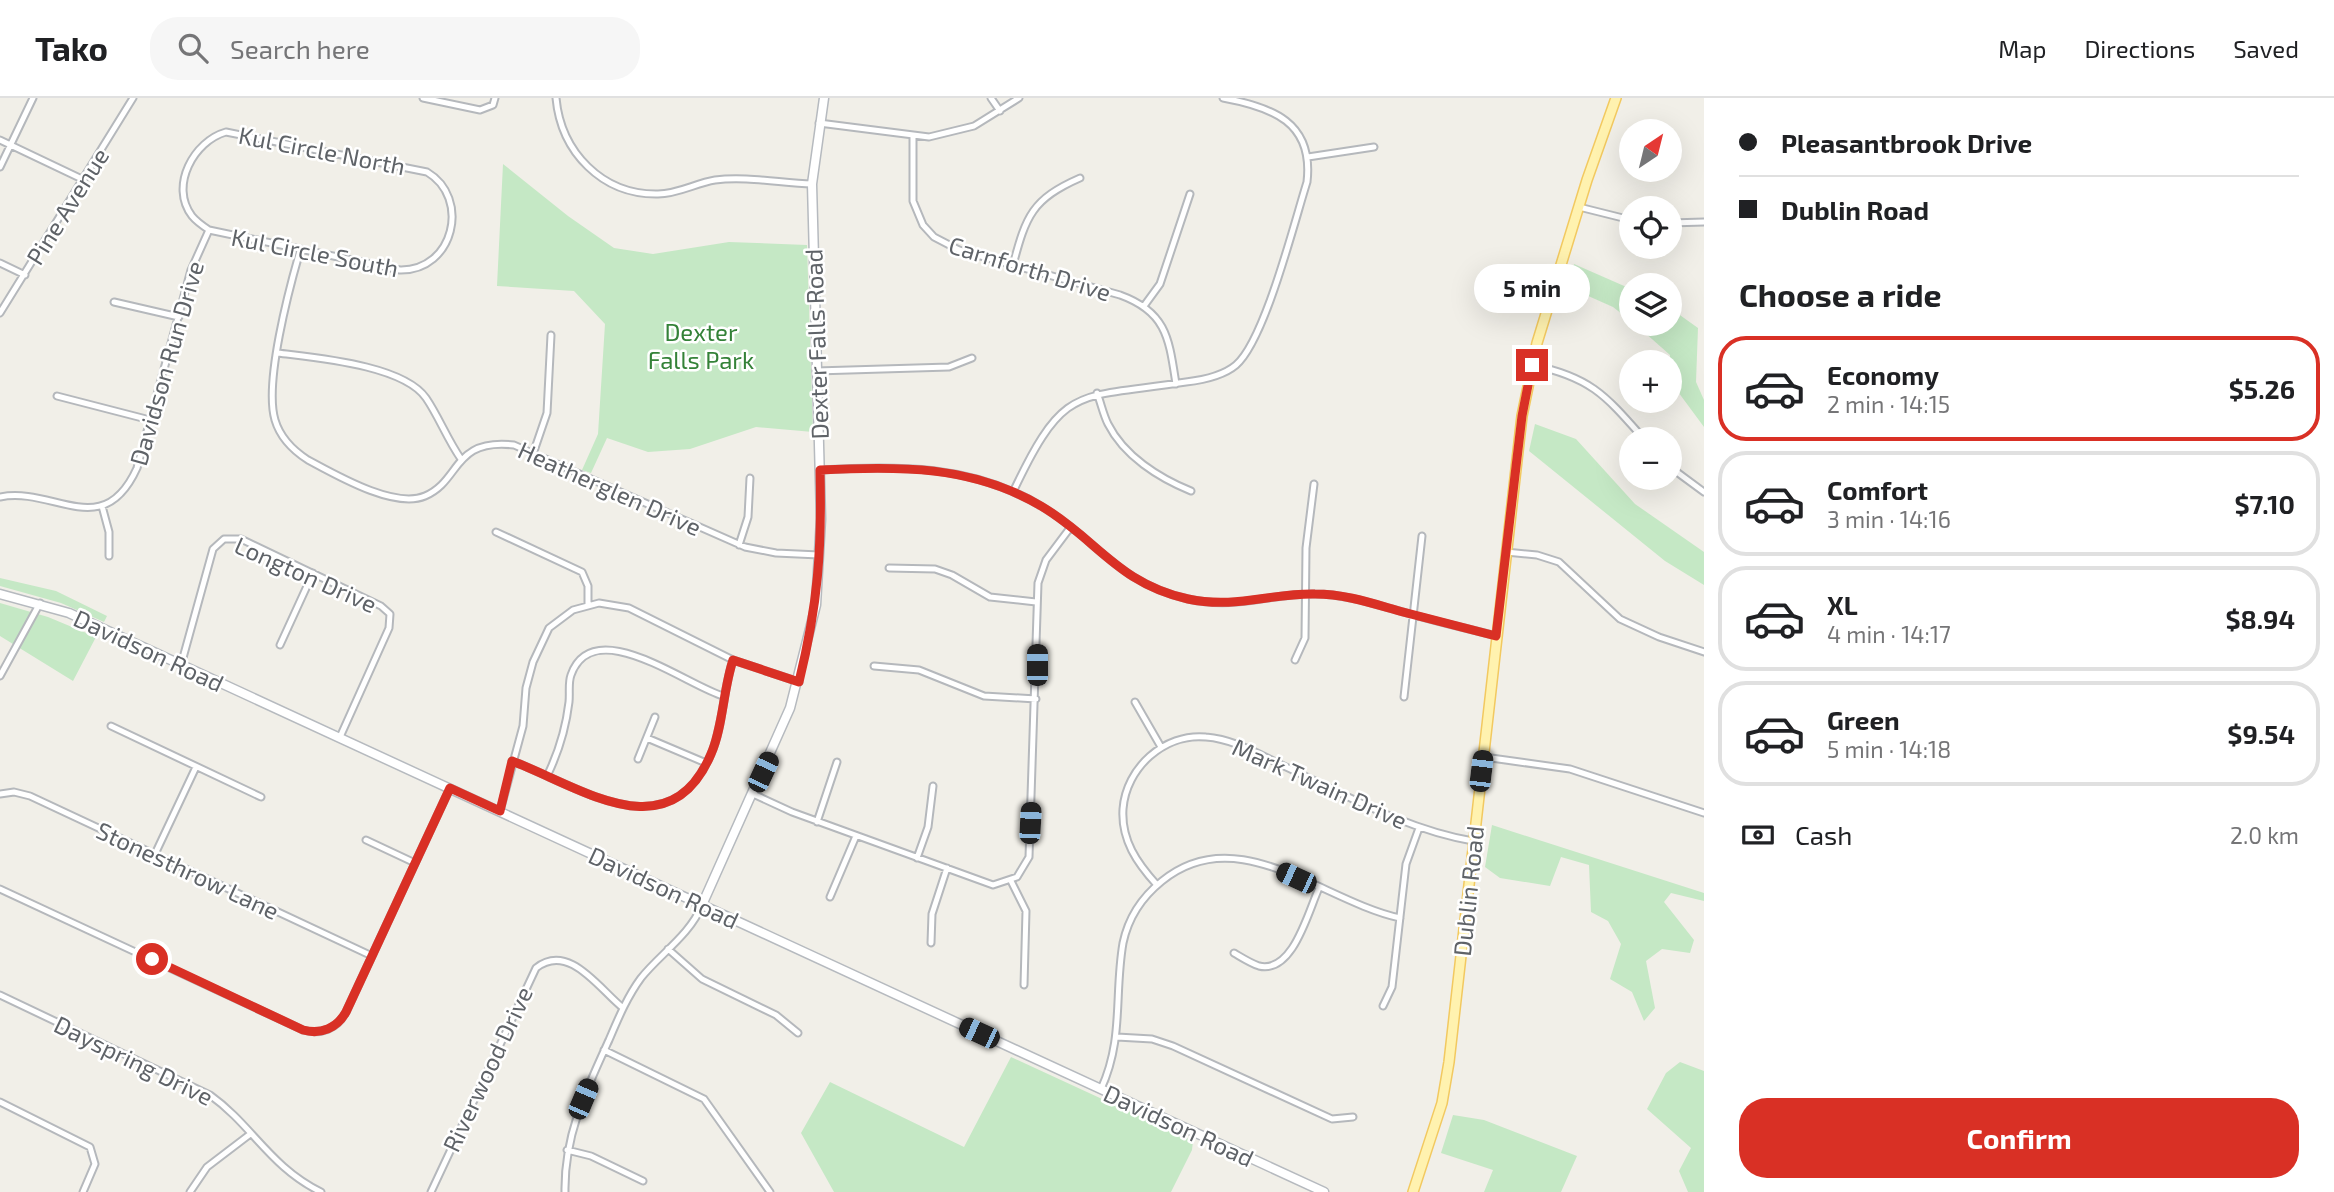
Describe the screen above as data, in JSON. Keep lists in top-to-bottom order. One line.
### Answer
{"streets":{"main road":["Dexter Falls Road","Davidson Road","Dublin Road"],"street":["Kul Circle North","Pine Avenue","Kul Circle South","Carnforth Drive","Davidson Run Drive","Heatherglen Drive","Longton Drive","Mark Twain Drive","Stonesthrow Lane","Dayspring Drive","Riverwood Drive"]},"crossings":[["Kul Circle North","Kul Circle South"],["Kul Circle South","Davidson Run Drive"],["Dexter Falls Road","Heatherglen Drive"],["Dexter Falls Road","Davidson Road"],["Longton Drive","Davidson Road"],["Mark Twain Drive","Dublin Road"]],"parks":["Dexter Falls Park"],"north":"top right","page":{"header":"Tako","search":"Search here","nav":["Map","Directions","Saved"],"banner":["Pleasantbrook Drive","Dublin Road"],"map_buttons":["+","−"],"heading":"Choose a ride","bubble":"5 min","list":[{"name":"Economy","note":"2 min · 14:15","value":"$5.26"},{"name":"Comfort","note":"3 min · 14:16","value":"$7.10"},{"name":"XL","note":"4 min · 14:17","value":"$8.94"},{"name":"Green","note":"5 min · 14:18","value":"$9.54"}],"pay":["Cash","2.0 km"],"buttons":"Confirm"}}
